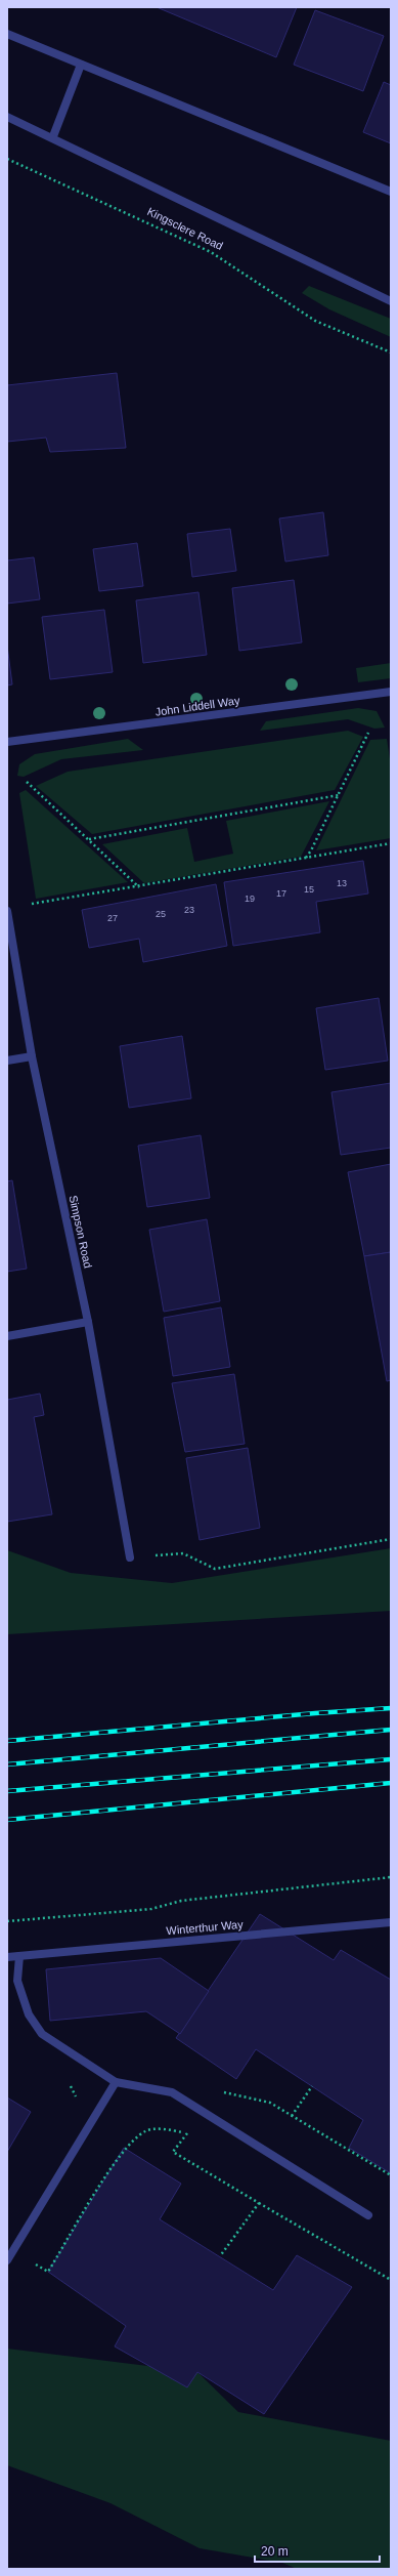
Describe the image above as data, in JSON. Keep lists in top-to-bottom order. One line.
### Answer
{"streets":{"street":["John Liddell Way","Simpson Road","Winterthur Way"],"path":["Kingsclere Road"]},"house_numbers":["13","15","17","19","23","25","27"],"scale_bar":"20 m"}
